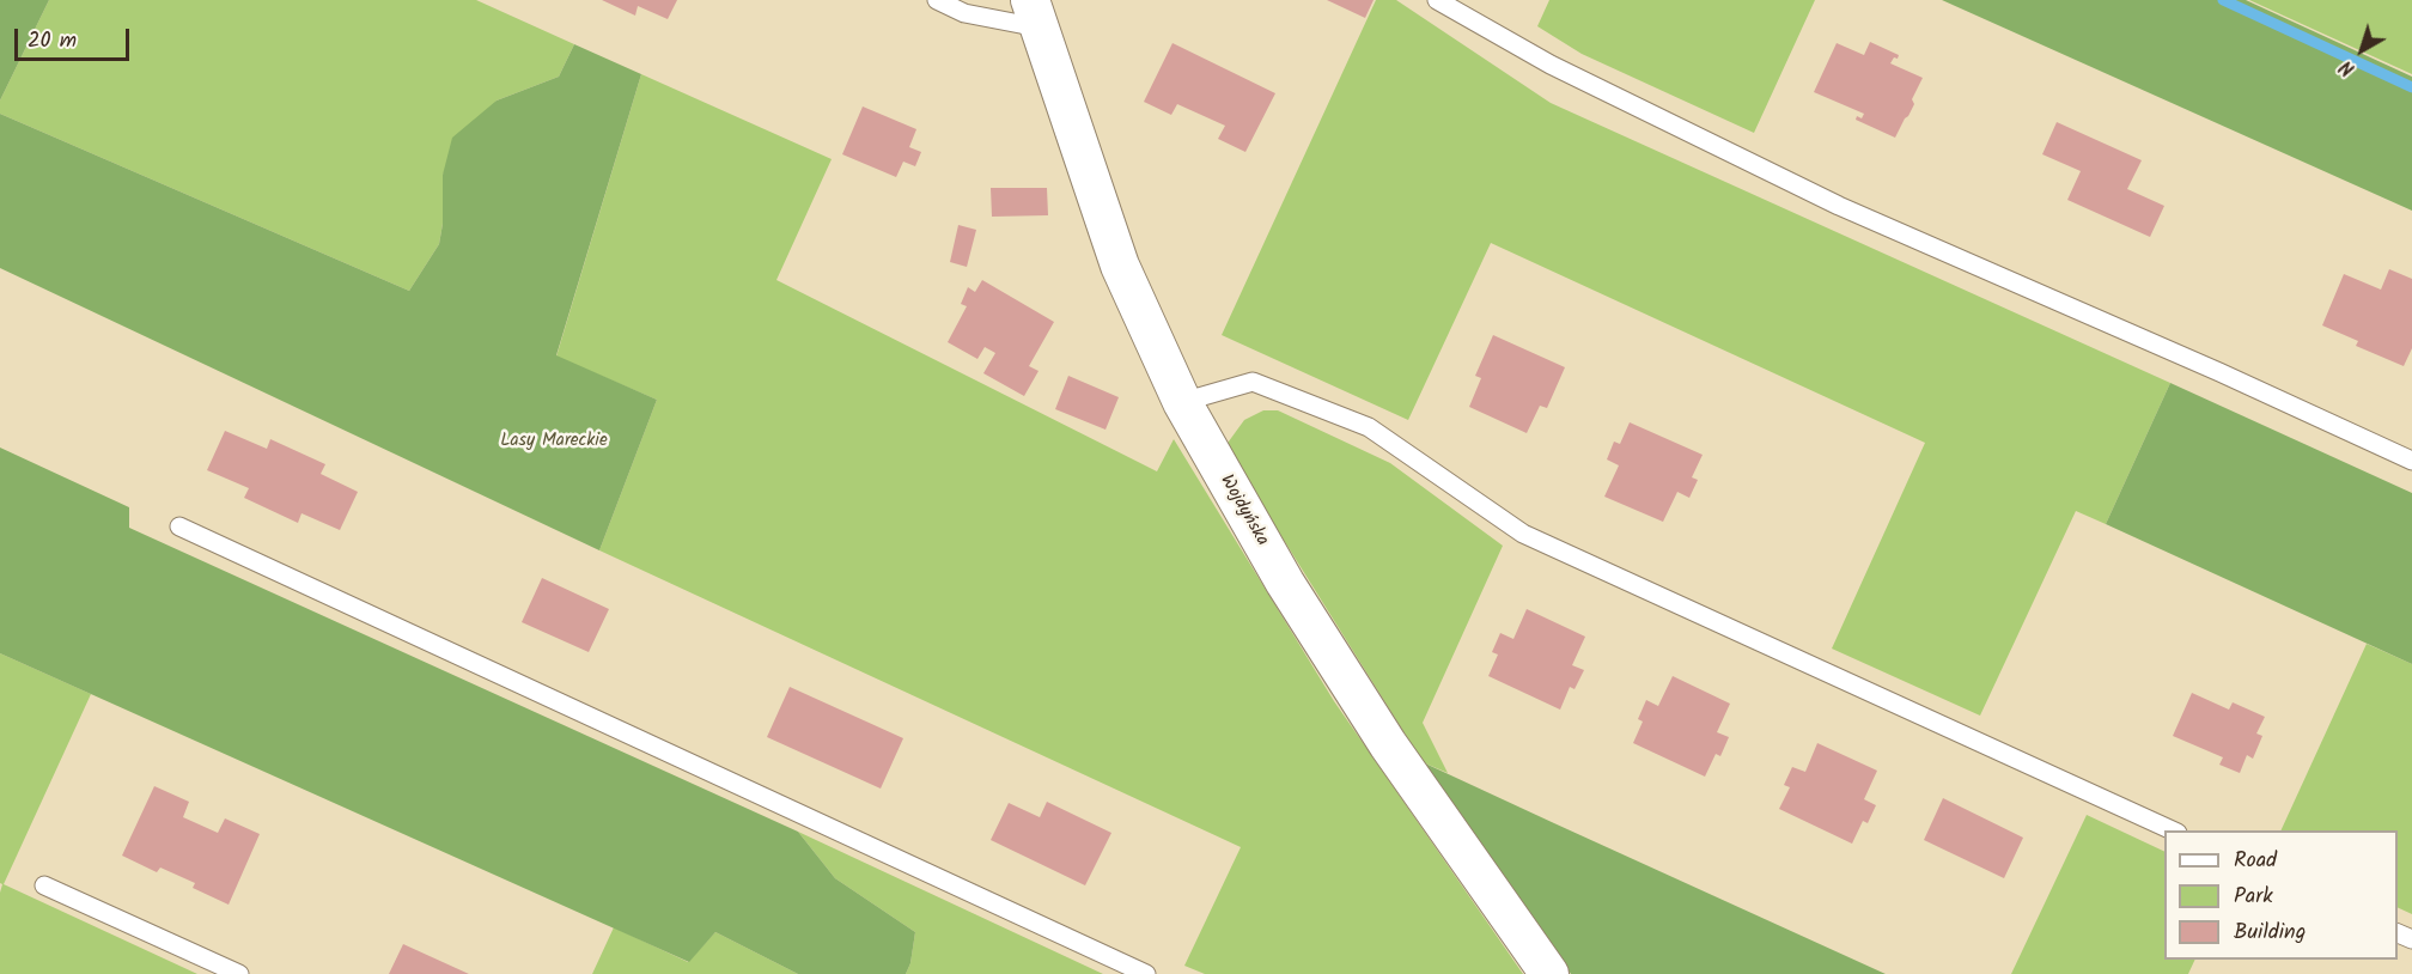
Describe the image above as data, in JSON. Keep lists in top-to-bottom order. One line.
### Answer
{"streets":{"street":["Wojdyńska"]},"parks":["Lasy Mareckie"],"legend":["Road","Park","Building"],"scale_bar":"20 m","north":"bottom left"}
